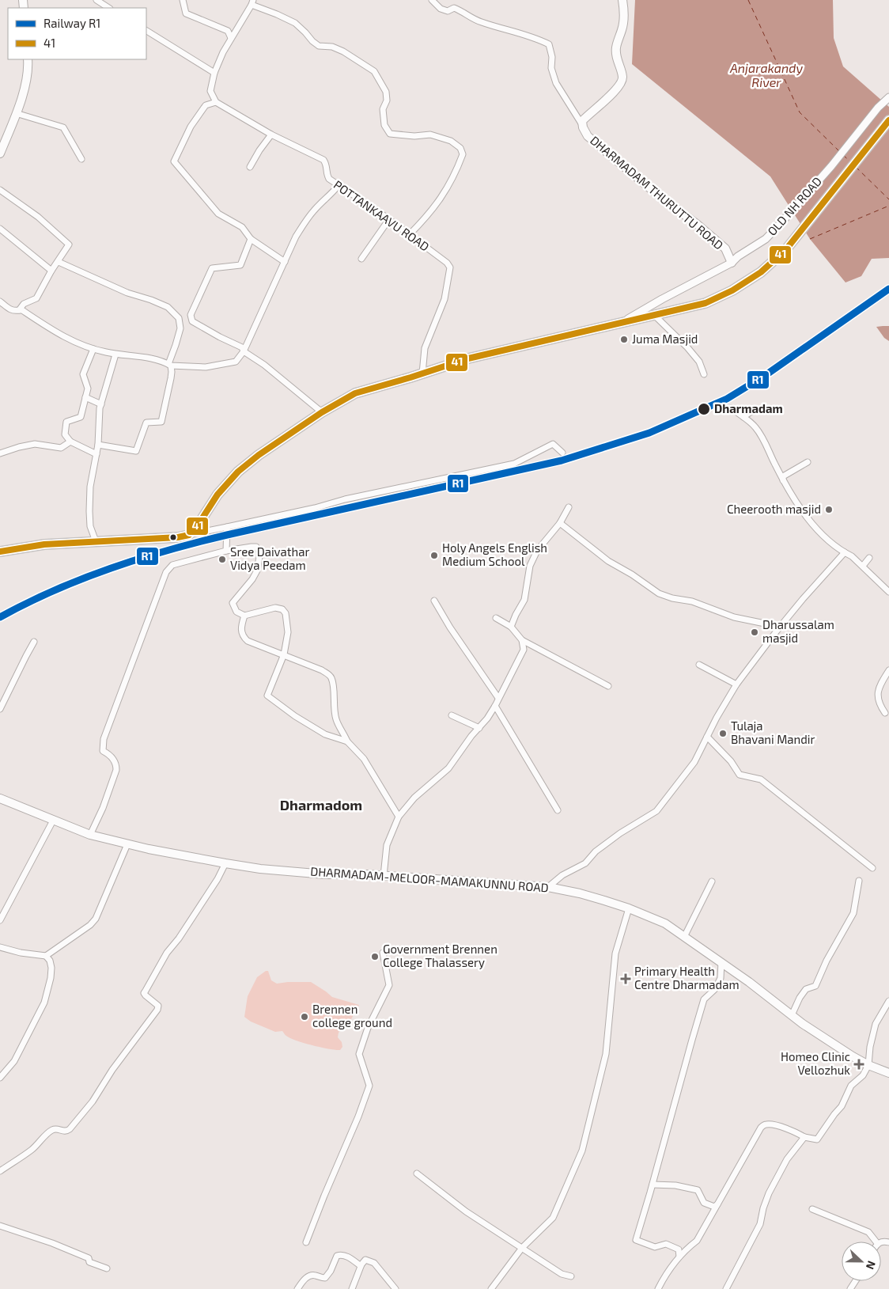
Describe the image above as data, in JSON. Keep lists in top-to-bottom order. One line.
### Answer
{"streets":{"main road":["DHARMADAM THURUTTU ROAD","DHARMADAM-MELOOR-MAMAKUNNU ROAD"],"street":["OLD NH ROAD","POTTANKAAVU ROAD"]},"crossings":[["DHARMADAM THURUTTU ROAD","OLD NH ROAD"]],"districts":["Dharmadom"],"water":["Anjarakandy River"],"places":{"other":["Juma Masjid","Dharmadam","Cheerooth masjid","Holy Angels English Medium School","Sree Daivathar Vidya Peedam","Dharussalam masjid","Tulaja Bhavani Mandir","Government Brennen College Thalassery","Brennen college ground"],"health":["Primary Health Centre Dharmadam","Homeo Clinic Vellozhuk"]},"lines":["transit line 41","rail line R1"],"legend":["Railway R1","41"],"north":"right"}
